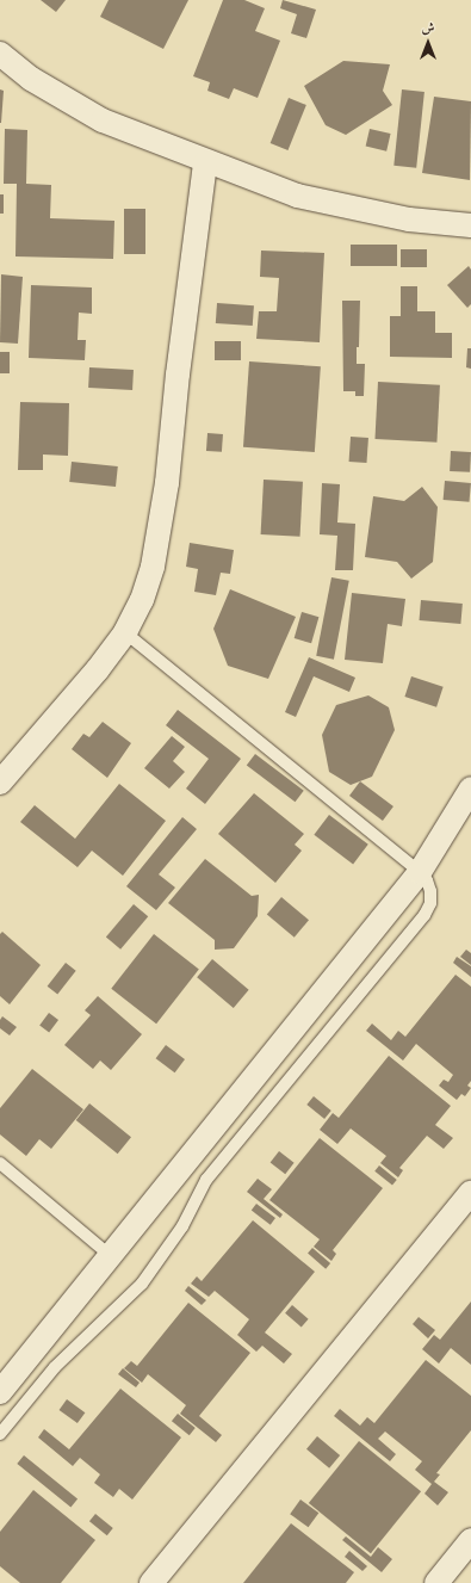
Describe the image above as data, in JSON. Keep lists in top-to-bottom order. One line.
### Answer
{"north":"top"}
